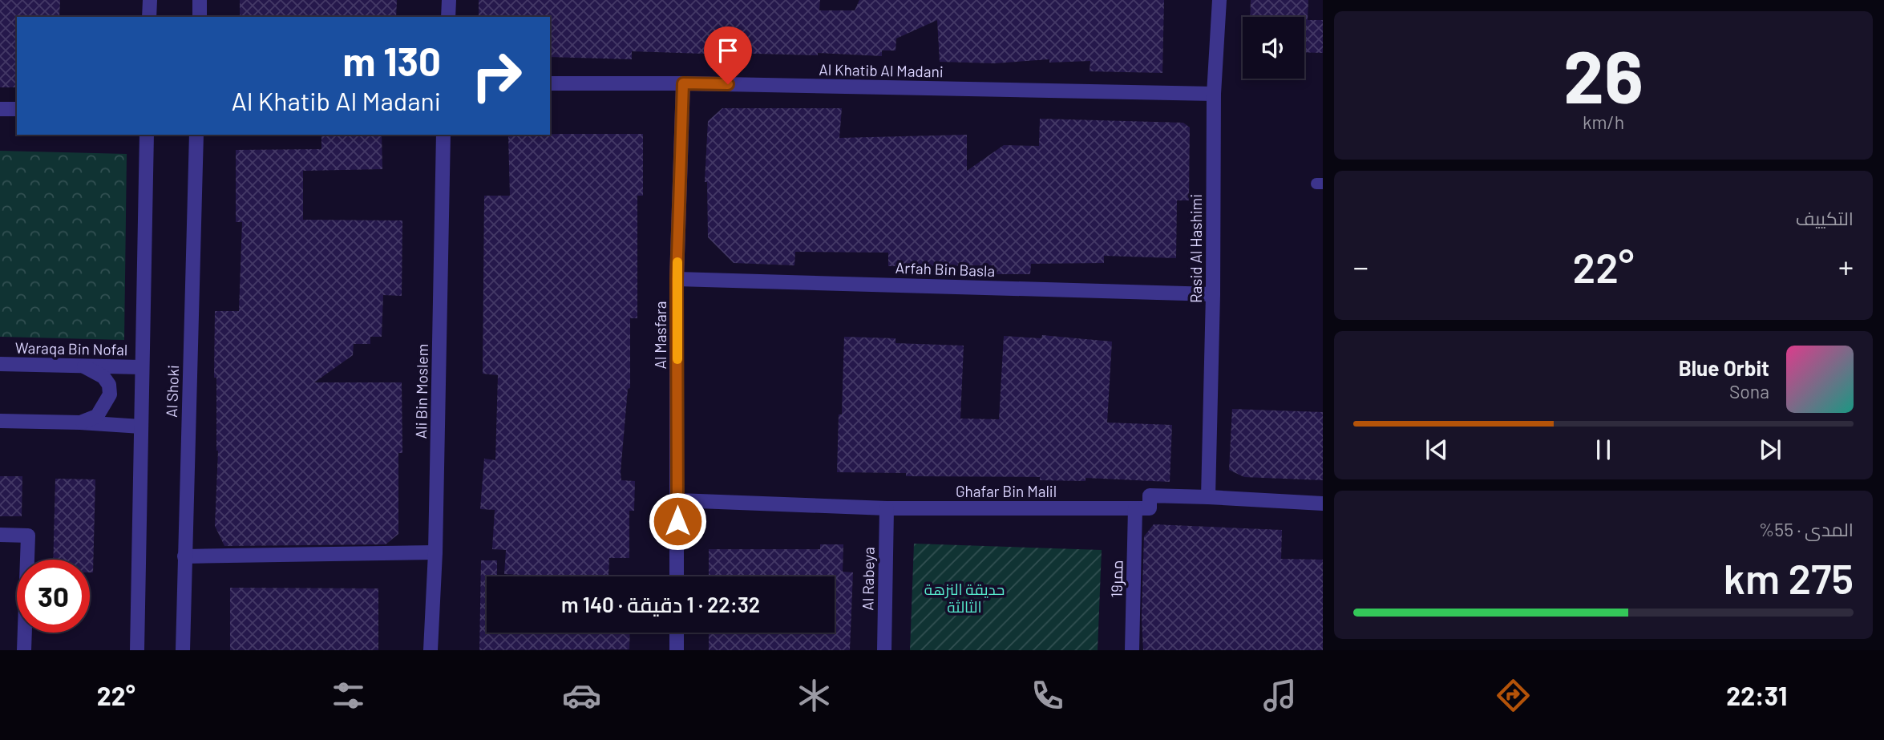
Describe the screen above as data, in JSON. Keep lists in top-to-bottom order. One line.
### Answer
{"streets":{"street":["Al Khatib Al Madani","Rasid Al Hashimi","Arfah Bin Basla","Al Masfara","Waraqa Bin Nofal","Al Shoki","Ali Bin Moslem","Ghafar Bin Malil","Al Rabeya","ممر19"]},"crossings":[["Al Khatib Al Madani","Rasid Al Hashimi"],["Al Khatib Al Madani","Al Masfara"],["Rasid Al Hashimi","Arfah Bin Basla"],["Arfah Bin Basla","Al Masfara"],["Al Masfara","Ghafar Bin Malil"],["Waraqa Bin Nofal","Al Shoki"],["Ghafar Bin Malil","Al Rabeya"],["Ghafar Bin Malil","ممر19"]],"parks":["حديقة النزهة الثالثة"],"page":{"tile":[["26","km/h"],"التكييف",["المدى · 55%","275 km"]],"turn":["130 m","Al Khatib Al Madani"],"heat":["−","22°","+"],"song":["Blue Orbit","Sona"],"limit":"30","trip":"22:32 · 1 دقيقة · 140 m","tabs":["22:31","22°"]}}
